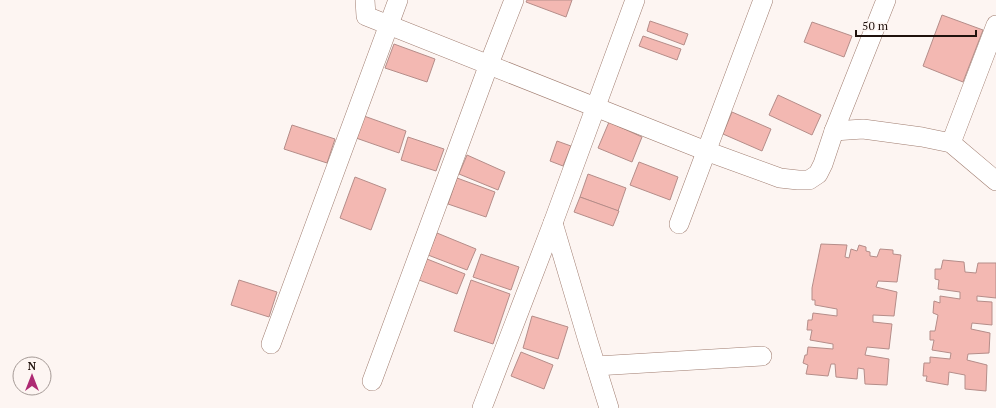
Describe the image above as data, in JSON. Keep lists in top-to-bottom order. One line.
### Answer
{"scale_bar":"50 m","north":"top"}
